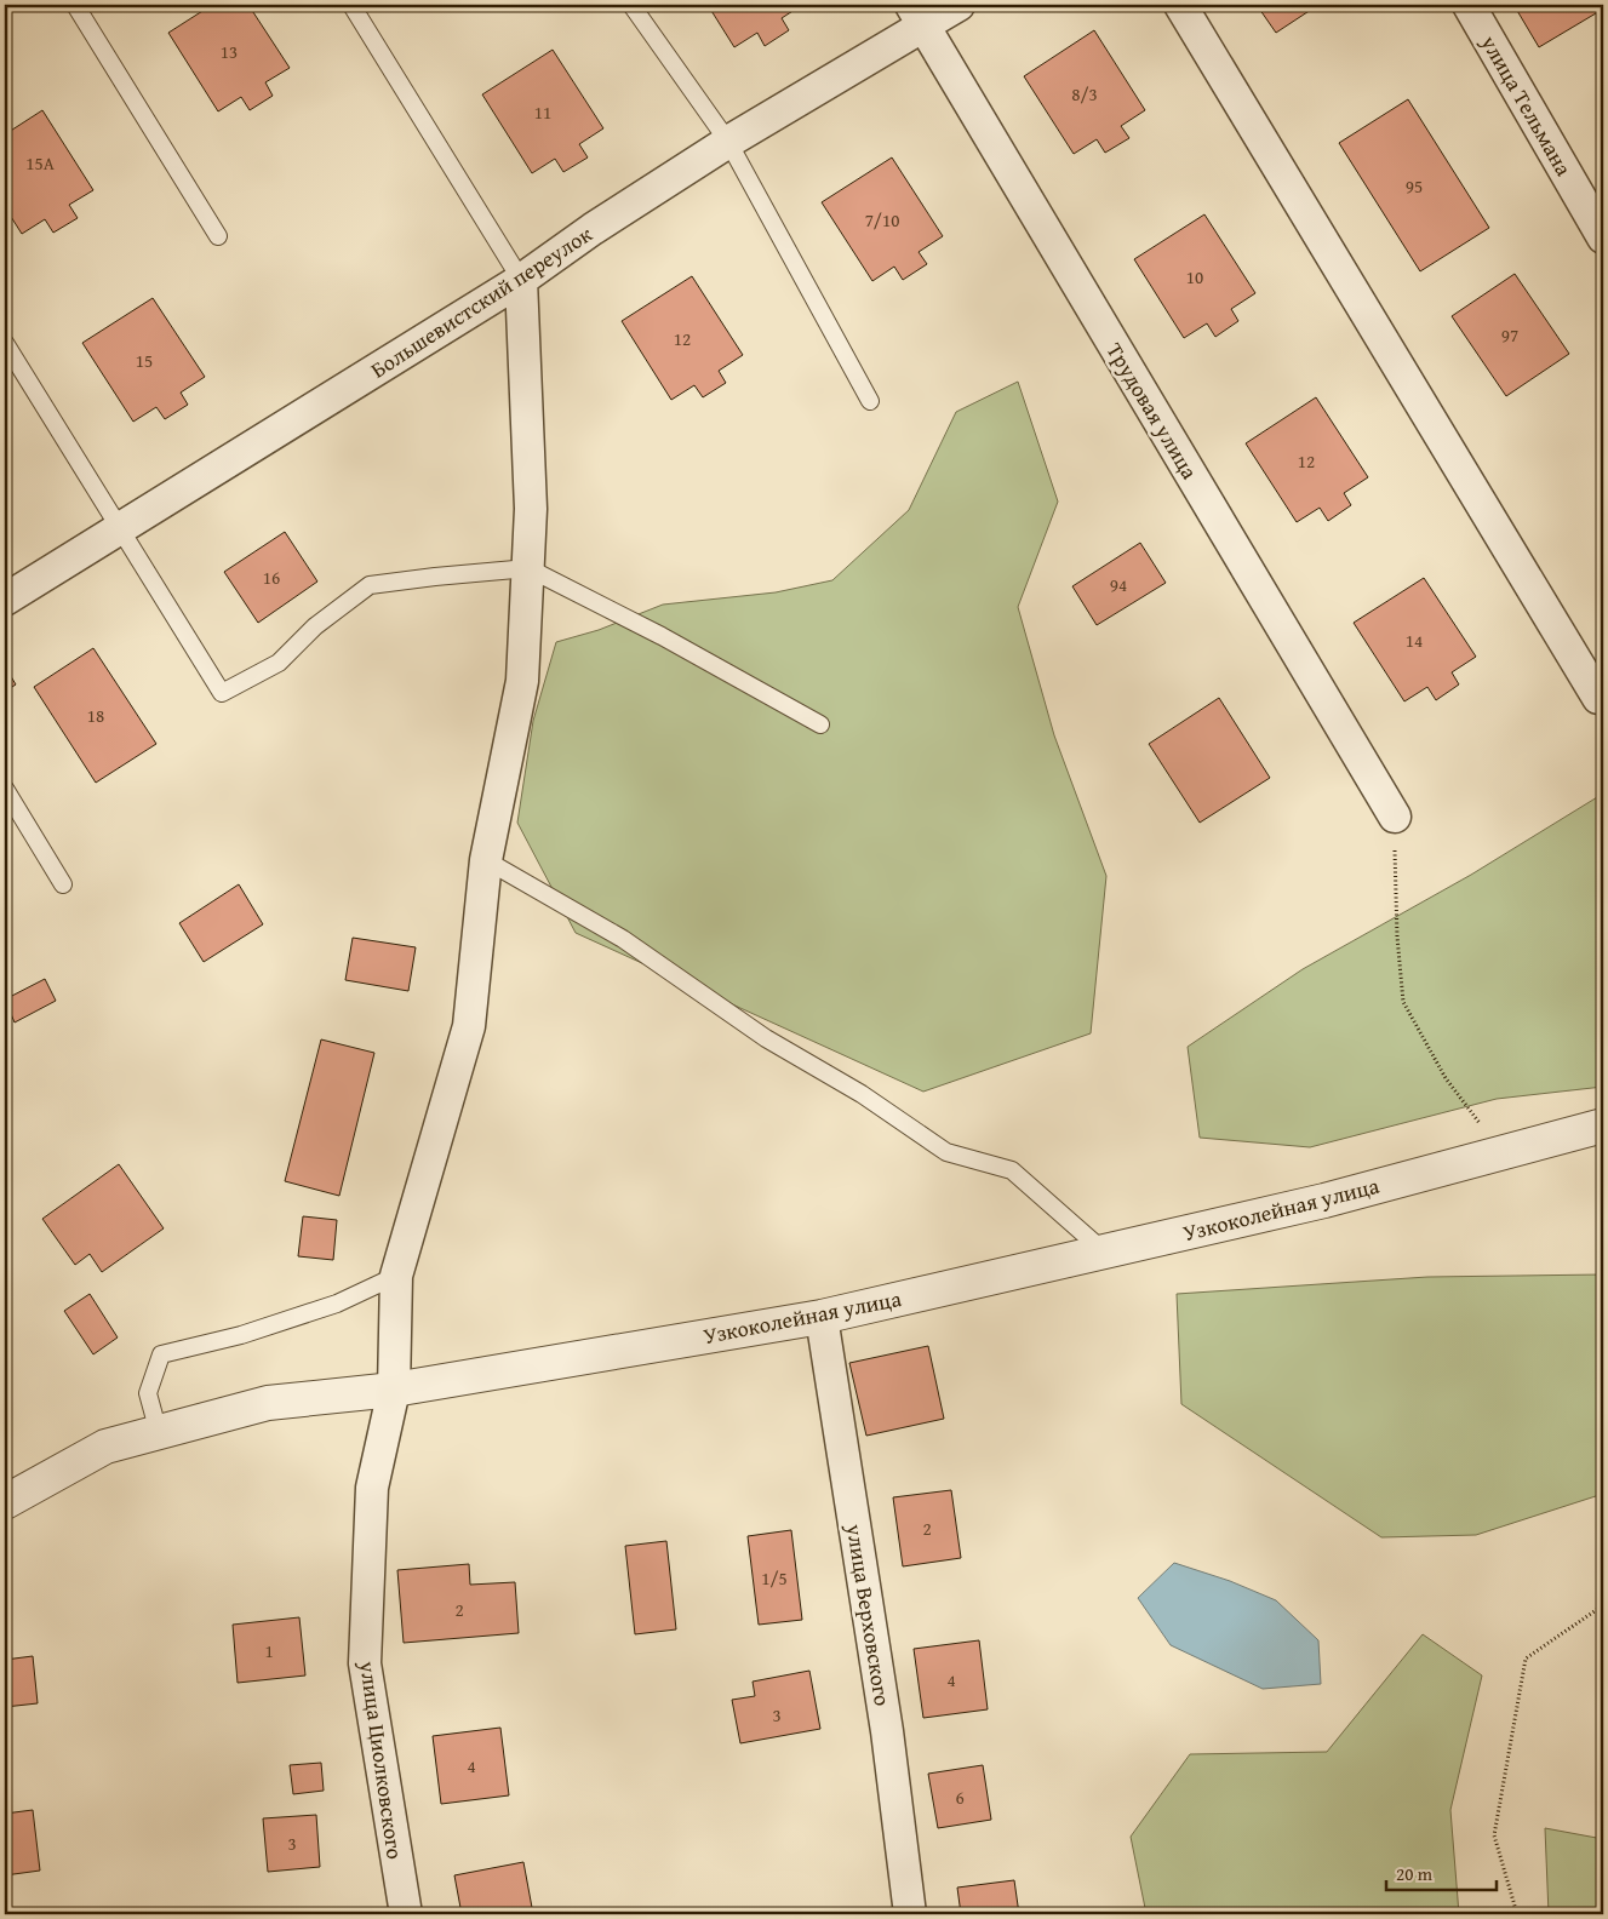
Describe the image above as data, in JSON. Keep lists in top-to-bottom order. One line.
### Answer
{"streets":{"street":["улица Тельмана","Большевистский переулок","Трудовая улица","Узкоколейная улица","улица Верховского","улица Циолковского"]},"crossings":[["Большевистский переулок","Трудовая улица"],["Большевистский переулок","улица Циолковского"],["Узкоколейная улица","улица Верховского"],["Узкоколейная улица","улица Циолковского"]],"house_numbers":["13","8/3","11","15А","95","7/10","10","97","12","15","12","16","94","14","18","2","1/5","2","1","4","3","4","6","3"],"scale_bar":"20 m"}
